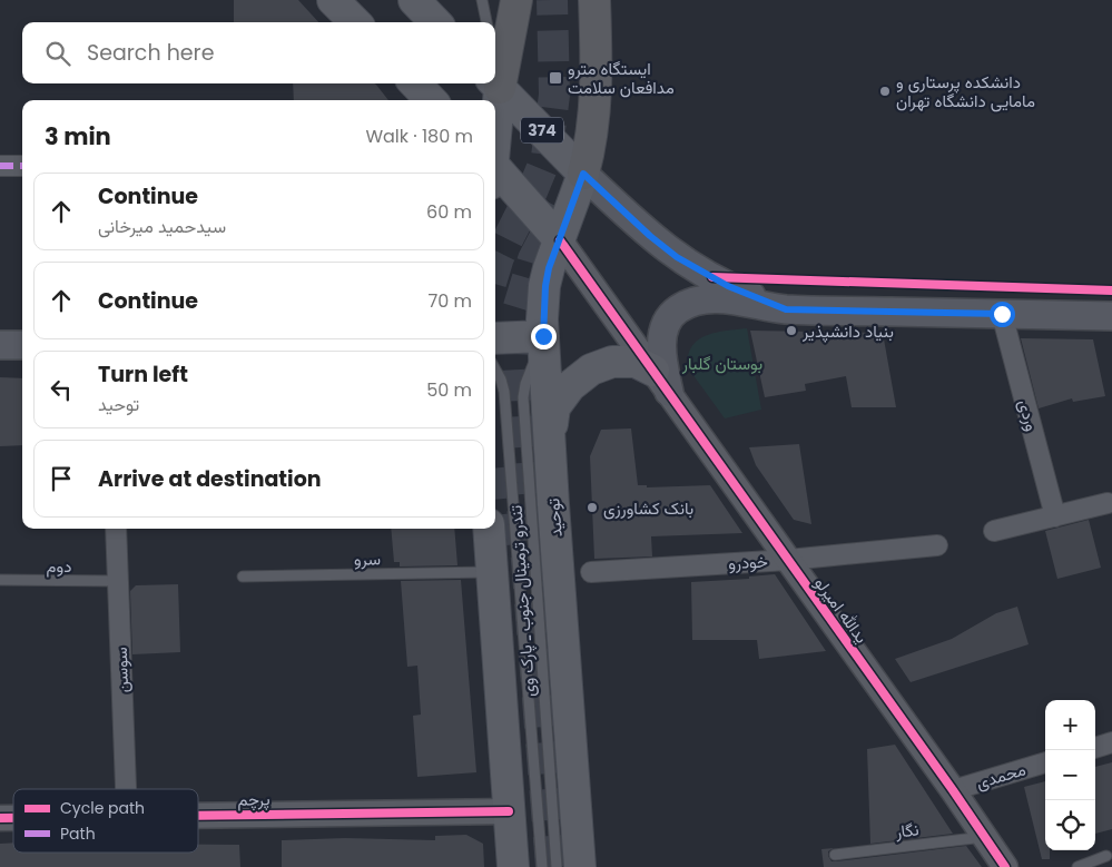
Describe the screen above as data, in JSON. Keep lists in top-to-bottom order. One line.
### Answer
{"streets":{"main road":["374","توحید"],"street":["وردی","خودرو","یدالله امیرلو","سوسن","محمدی","پرچم"],"lane":["سرو","دوم","تندرو ترمینال جنوب ـ پارک وی","نگار"]},"crossings":[["374","توحید"],["توحید","تندرو ترمینال جنوب ـ پارک وی"],["توحید","یدالله امیرلو"],["خودرو","یدالله امیرلو"],["دوم","سوسن"],["یدالله امیرلو","محمدی"],["یدالله امیرلو","نگار"]],"parks":["بوستان گلبار"],"places":{"transit":["ایستگاه مترو مدافعان سلامت"],"other":["دانشکده پرستاری و مامایی دانشگاه تهران","بنیاد دانشپذیر","بانک کشاورزی"]},"legend":["Cycle path","Path"],"page":{"search":"Search here","heading":["3 min","Walk · 180 m"],"list":[["Continue","سیدحمید میرخانی","60 m"],["Continue","70 m"],["Turn left","توحید","50 m"],"Arrive at destination"],"map_buttons":["+","−"]}}
